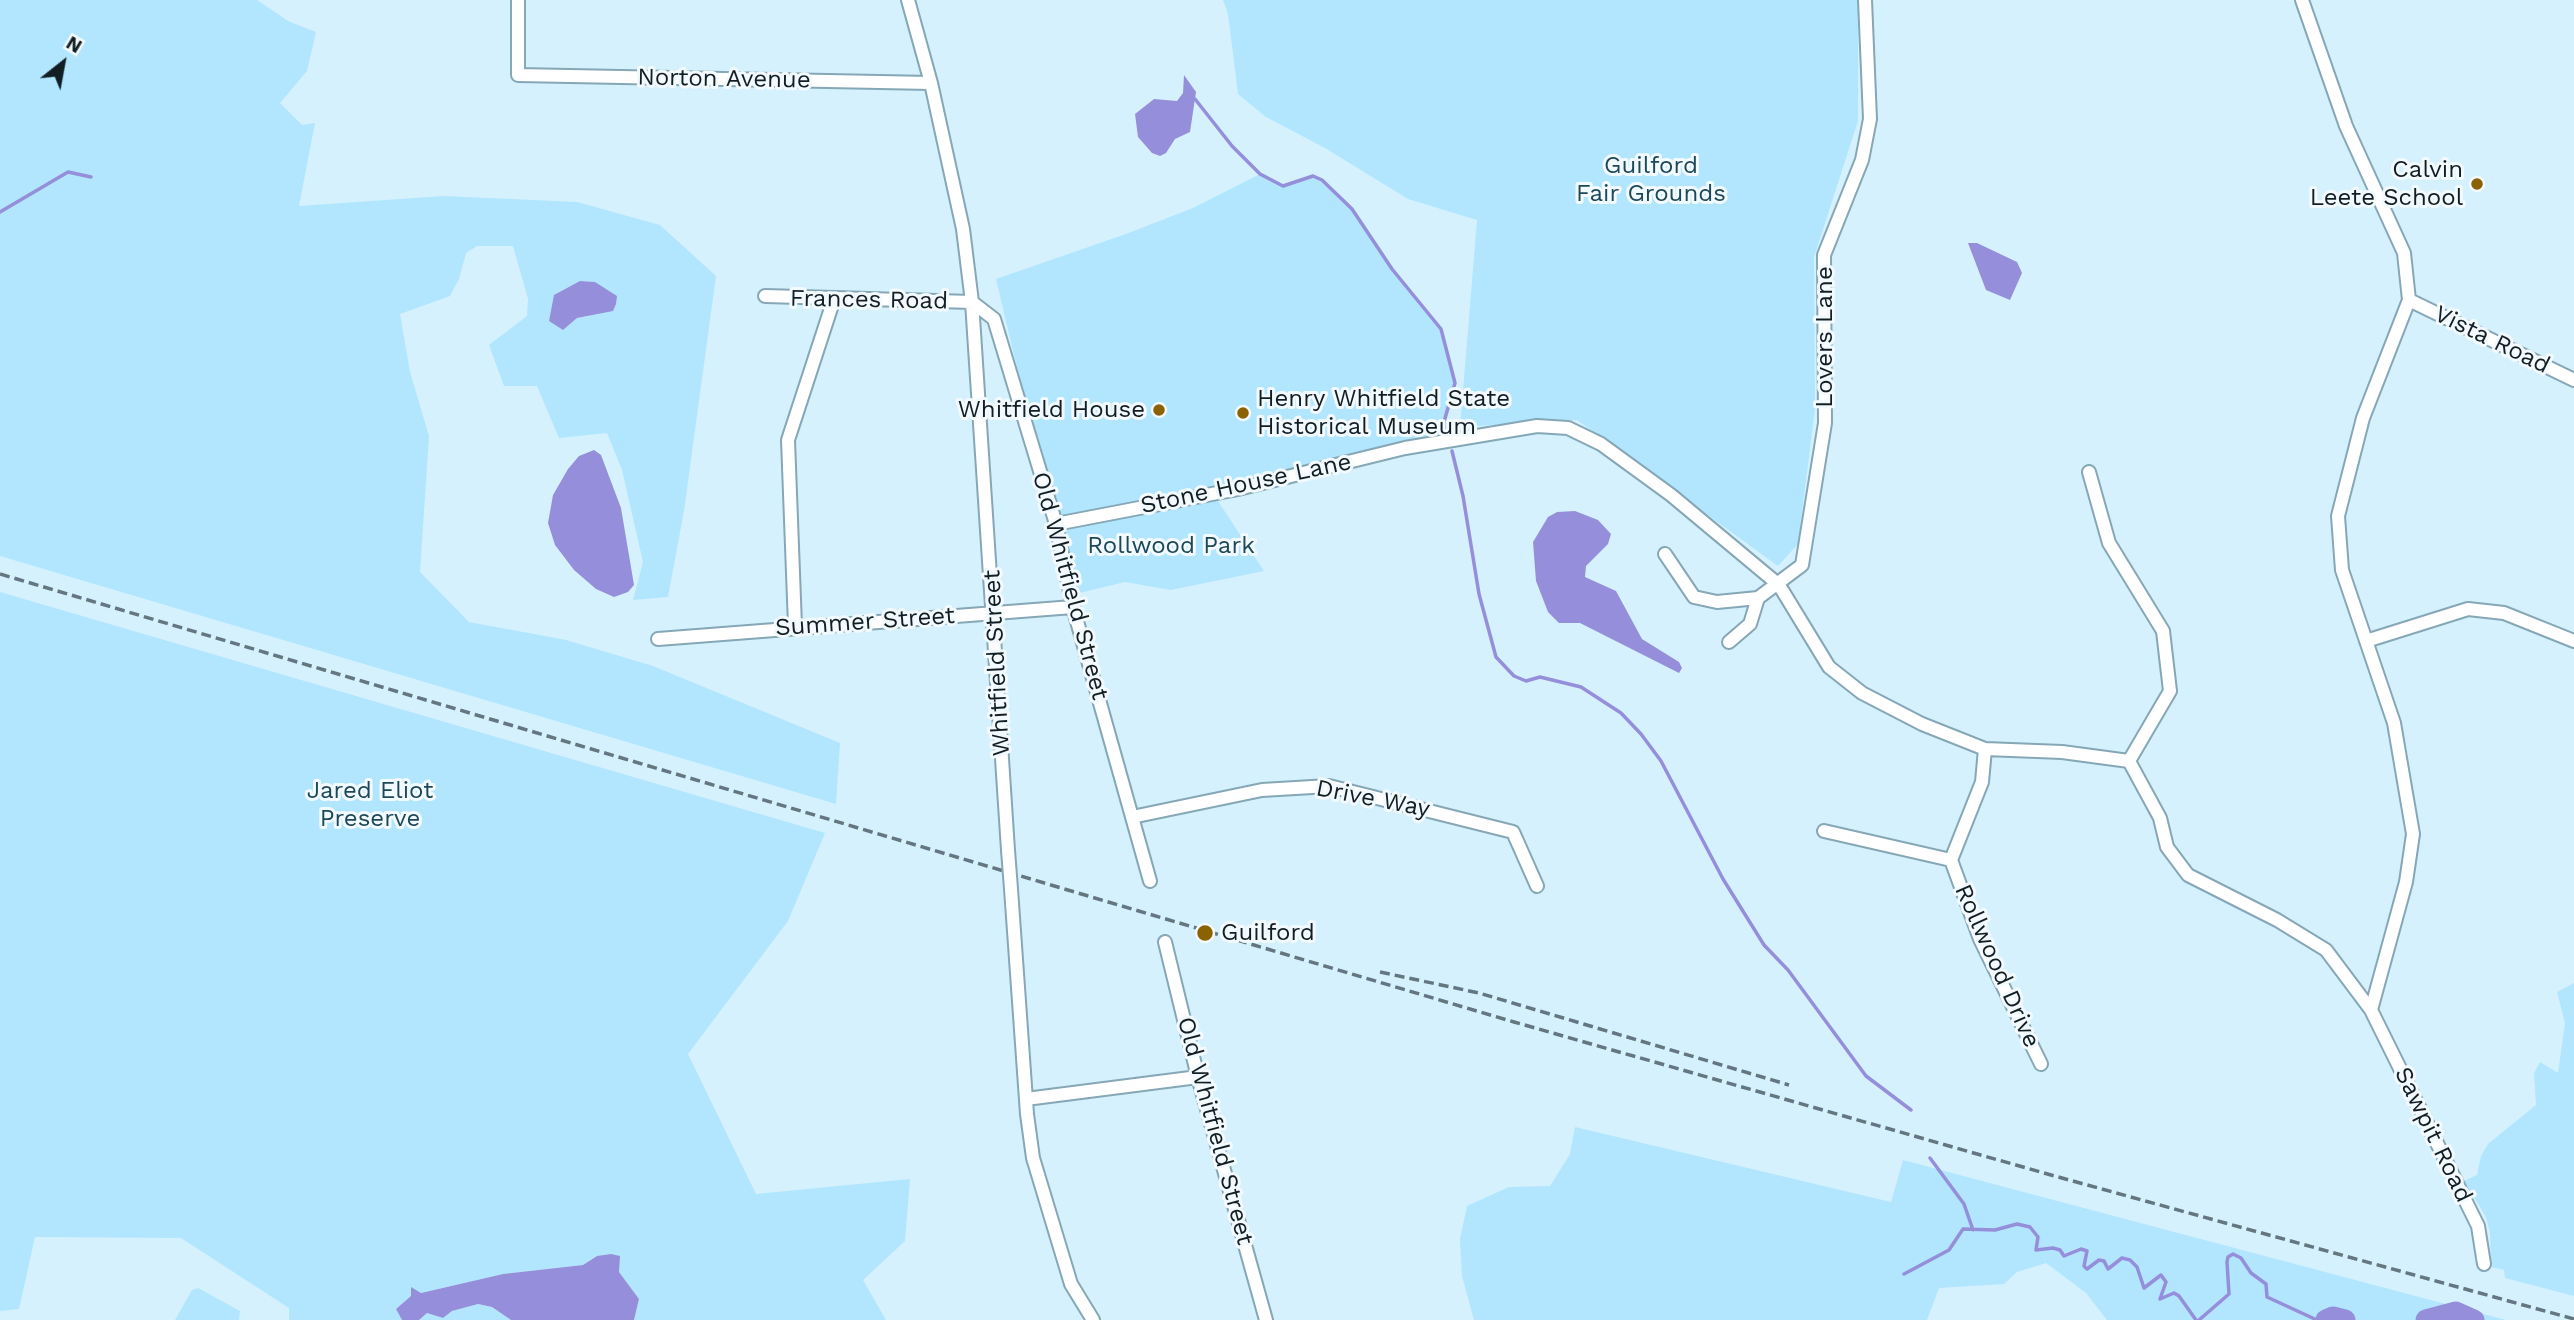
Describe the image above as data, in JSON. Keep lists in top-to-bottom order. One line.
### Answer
{"streets":{"street":["Norton Avenue","Frances Road","Lovers Lane","Vista Road","Stone House Lane","Old Whitfield Street","Summer Street","Whitfield Street","Drive Way","Rollwood Drive","Sawpit Road"]},"crossings":[["Norton Avenue","Whitfield Street"],["Frances Road","Old Whitfield Street"],["Frances Road","Whitfield Street"],["Lovers Lane","Stone House Lane"],["Stone House Lane","Old Whitfield Street"],["Stone House Lane","Rollwood Drive"],["Old Whitfield Street","Summer Street"],["Old Whitfield Street","Whitfield Street"],["Old Whitfield Street","Drive Way"],["Summer Street","Whitfield Street"]],"parks":["Guilford Fair Grounds","Rollwood Park","Jared Eliot Preserve"],"places":["Calvin Leete School","Whitfield House","Henry Whitfield State Historical Museum","Guilford"],"north":"top right"}
